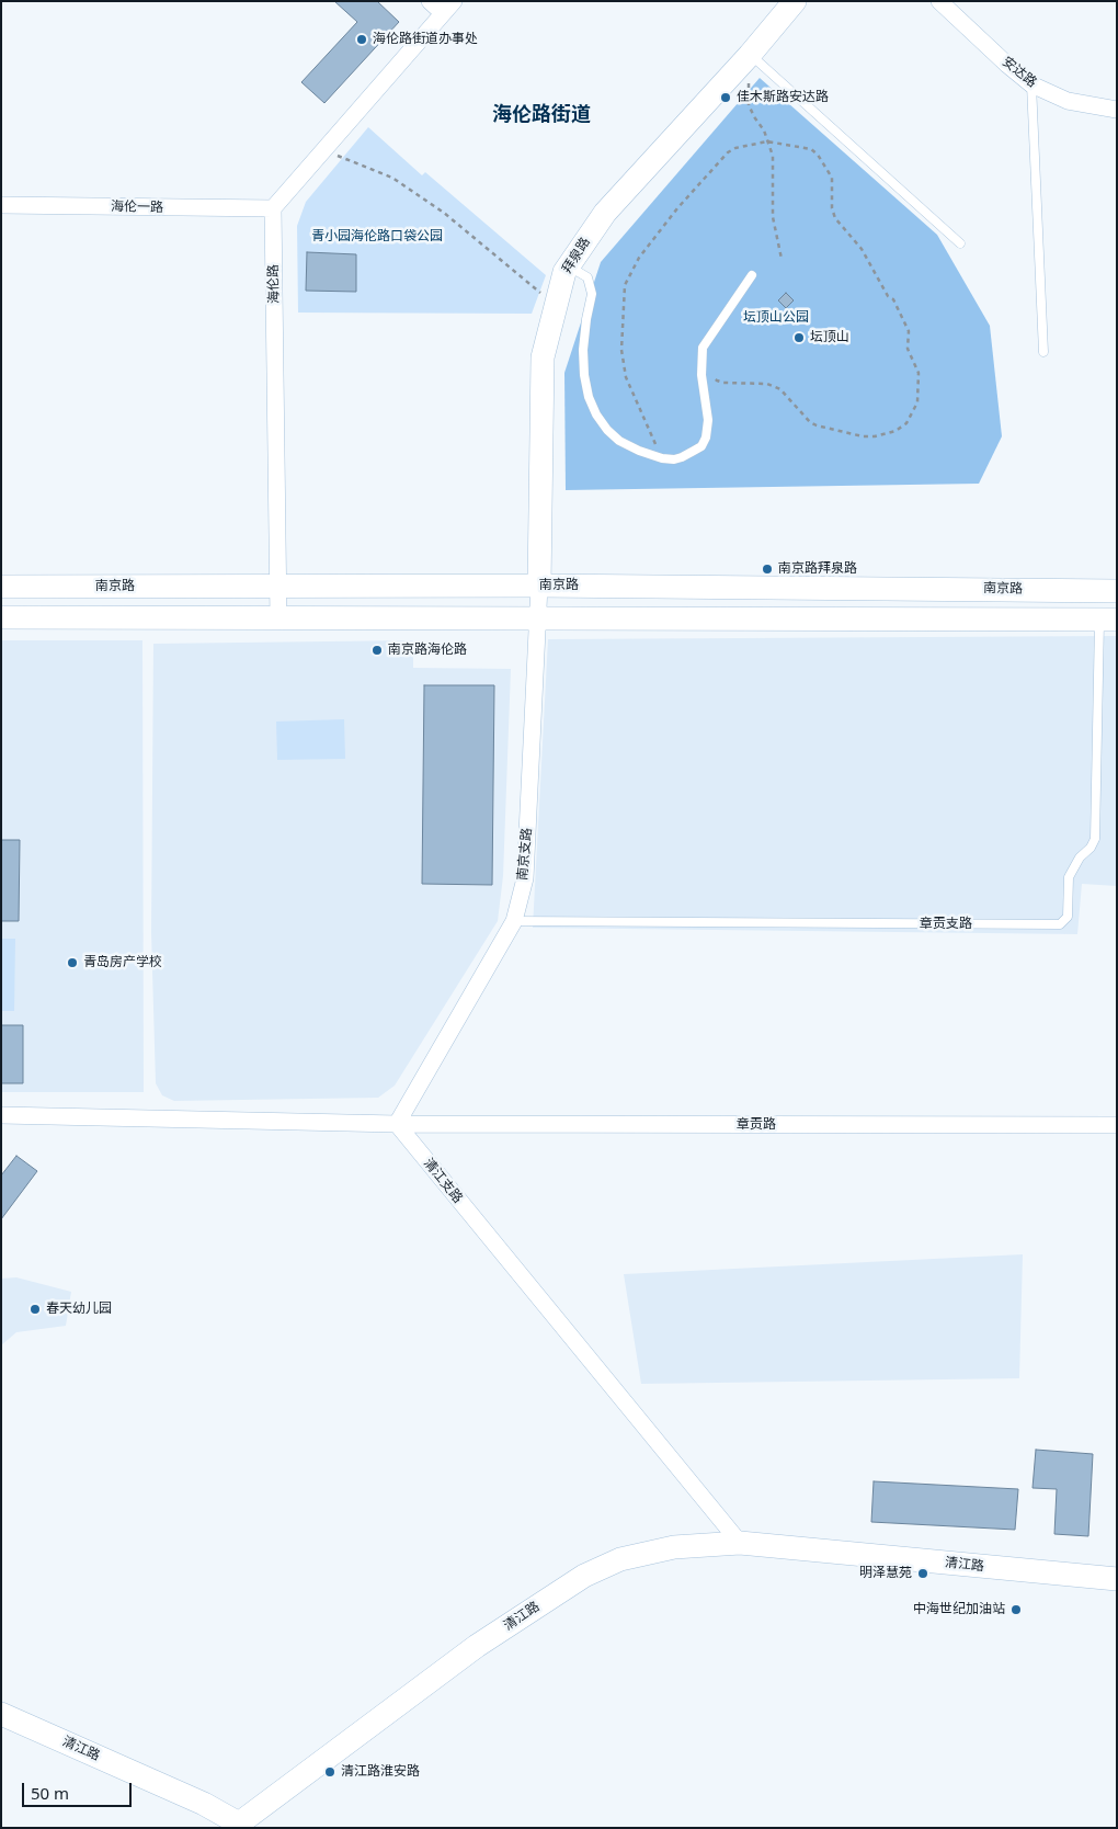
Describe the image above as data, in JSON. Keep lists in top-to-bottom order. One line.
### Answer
{"streets":{"main road":["拜泉路","南京路","清江路"],"street":["安达路","海伦一路","海伦路","南京支路","章贡路","清江支路"],"lane":["章贡支路"]},"crossings":[["海伦一路","海伦路"],["拜泉路","南京路"],["拜泉路","南京支路"],["海伦路","南京路"],["南京路","南京支路"],["南京支路","章贡支路"],["南京支路","章贡路"],["南京支路","清江支路"],["章贡路","清江支路"],["清江支路","清江路"]],"districts":["海伦路街道"],"parks":["青小园海伦路口袋公园","坛顶山公园"],"places":["海伦路街道办事处","佳木斯路安达路","坛顶山","南京路拜泉路","南京路海伦路","青岛房产学校","春天幼儿园","明泽慧苑","中海世纪加油站","清江路淮安路"],"scale_bar":"50 m"}
